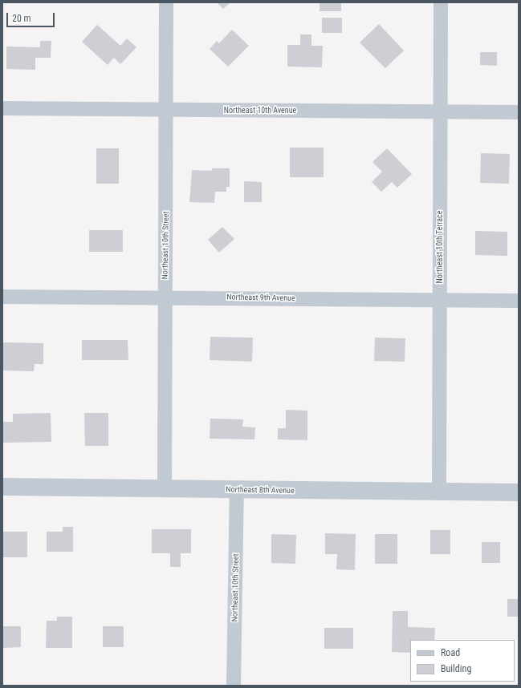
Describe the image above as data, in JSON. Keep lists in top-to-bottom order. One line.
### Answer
{"streets":{"street":["Northeast 10th Avenue","Northeast 10th Street","Northeast 10th Terrace","Northeast 9th Avenue","Northeast 8th Avenue"]},"crossings":[["Northeast 10th Avenue","Northeast 10th Street"],["Northeast 10th Avenue","Northeast 10th Terrace"],["Northeast 10th Street","Northeast 9th Avenue"],["Northeast 10th Street","Northeast 8th Avenue"],["Northeast 10th Terrace","Northeast 9th Avenue"],["Northeast 10th Terrace","Northeast 8th Avenue"]],"legend":["Road","Building"],"scale_bar":"20 m"}
